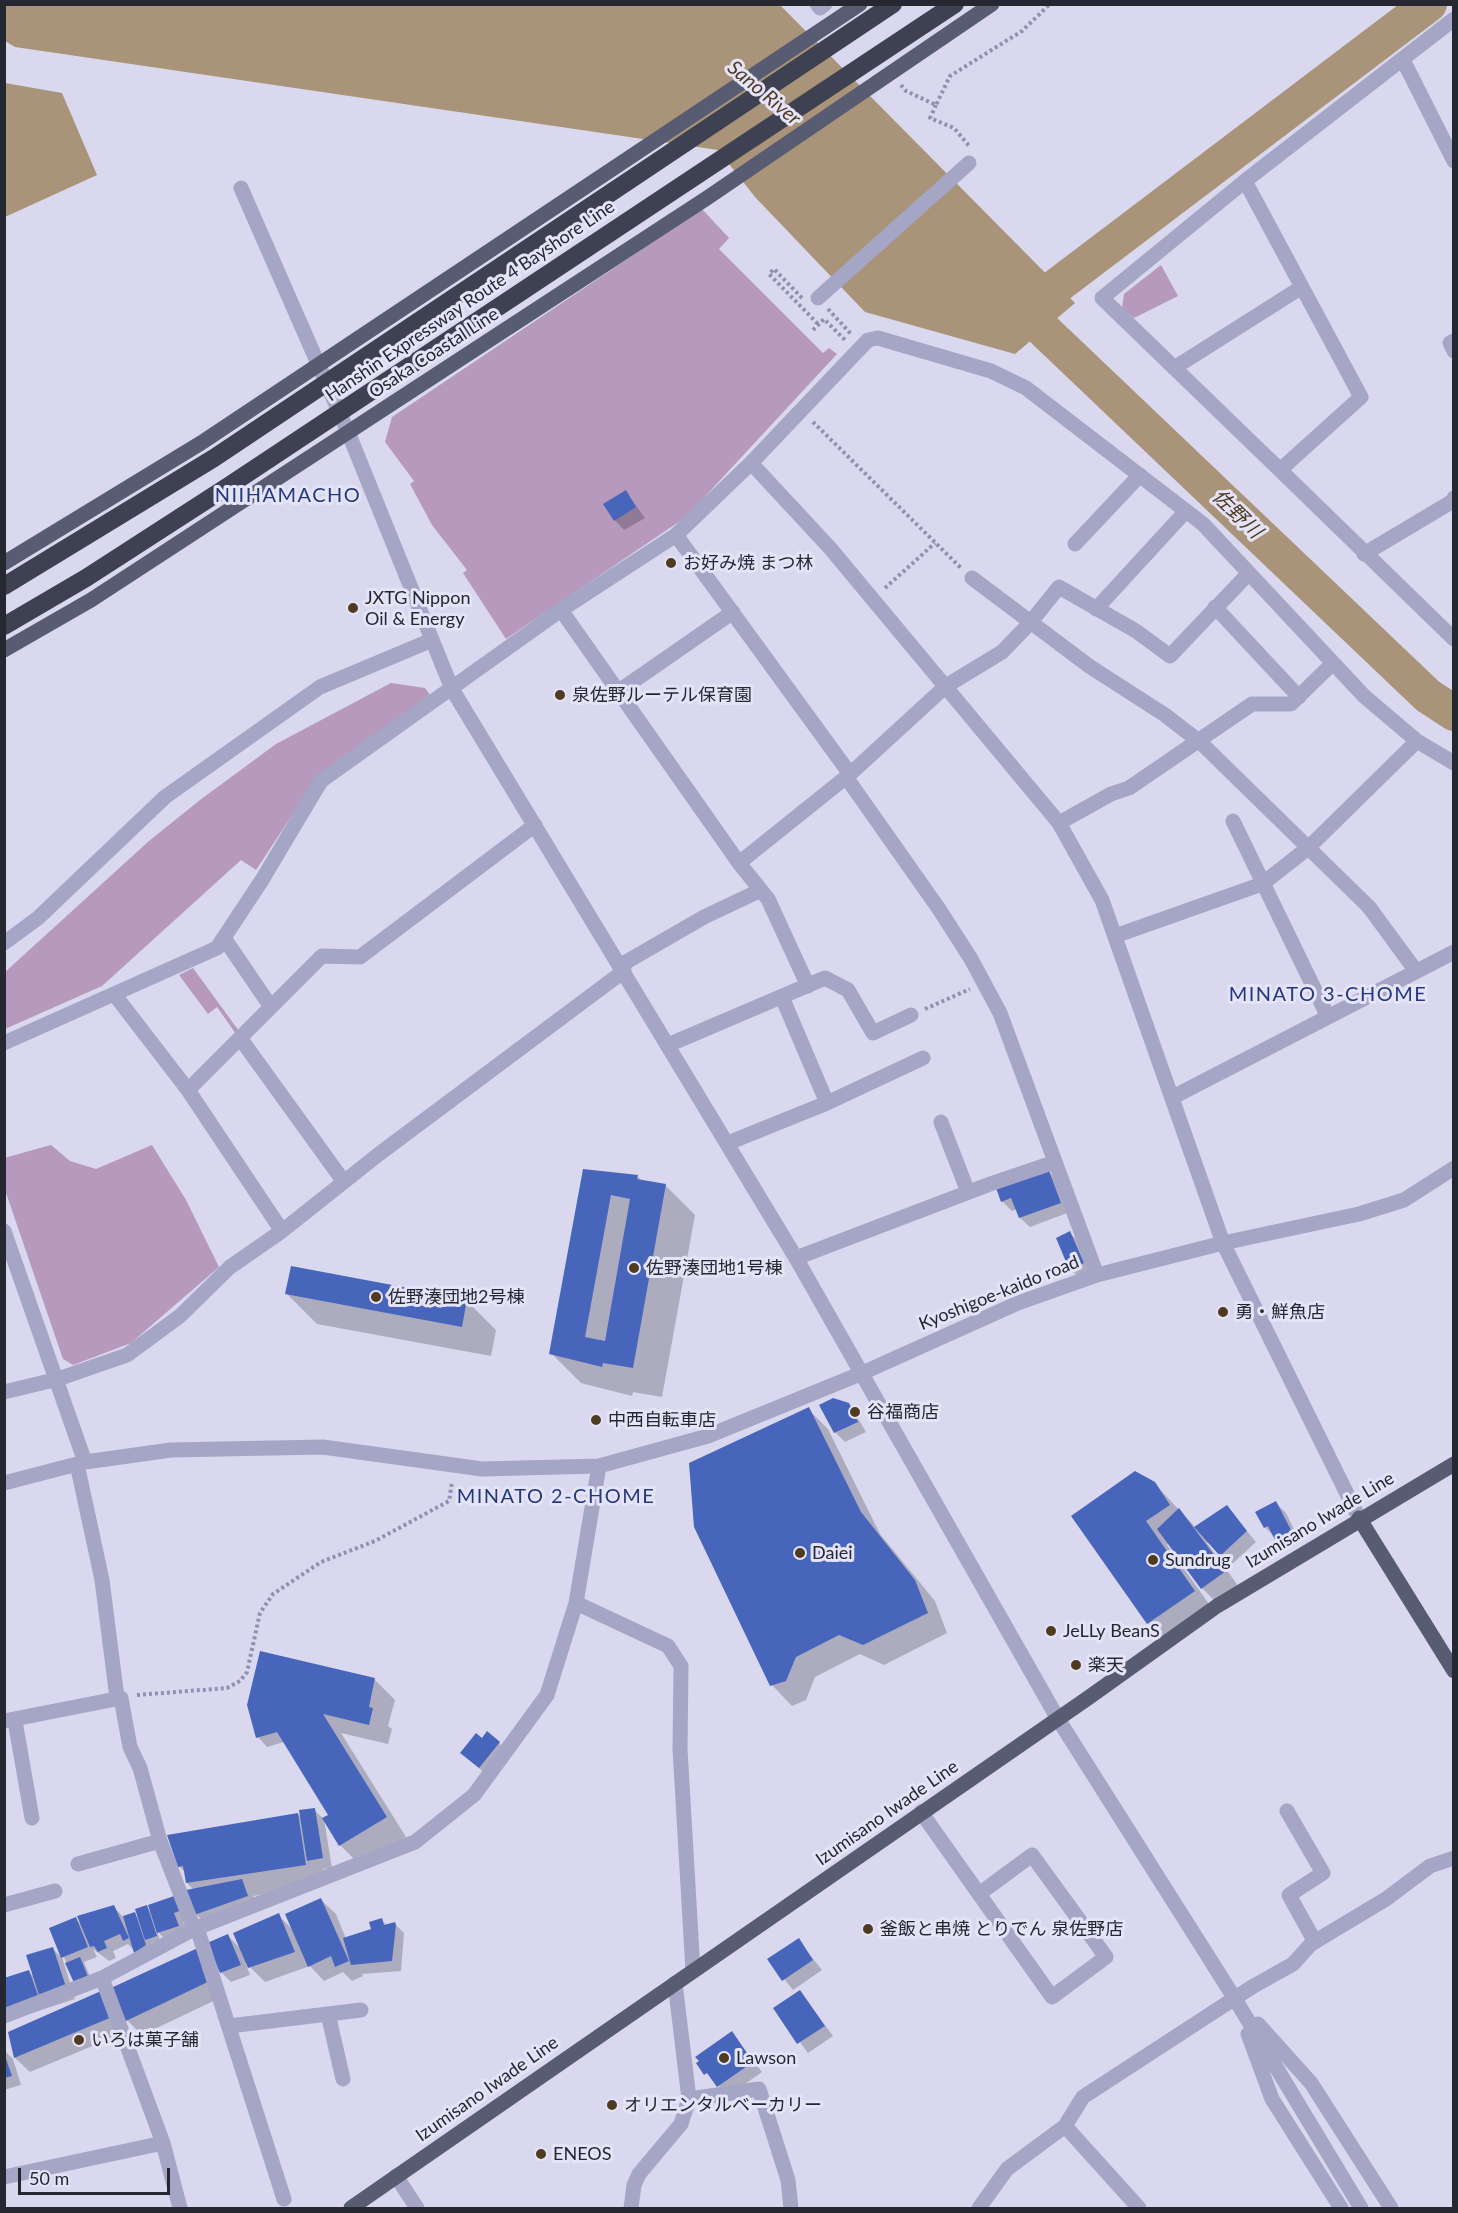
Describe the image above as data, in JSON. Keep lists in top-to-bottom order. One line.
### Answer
{"streets":{"highway":["Hanshin Expressway Route 4 Bayshore Line"],"main road":["Osaka Coastal Line","Izumisano Iwade Line"],"street":["Kyoshigoe-kaido road"]},"districts":["NIIHAMACHO","MINATO 3-CHOME","MINATO 2-CHOME"],"water":["Sano River","佐野川"],"places":["お好み焼 まつ林","JXTG Nippon Oil & Energy","泉佐野ルーテル保育園","佐野湊団地1号棟","佐野湊団地2号棟","勇・鮮魚店","谷福商店","中西自転車店","Daiei","Sundrug","JeLLy BeanS","楽天","釜飯と串焼 とりでん 泉佐野店","いろは菓子舗","Lawson","オリエンタルベーカリー","ENEOS"],"scale_bar":"50 m"}
